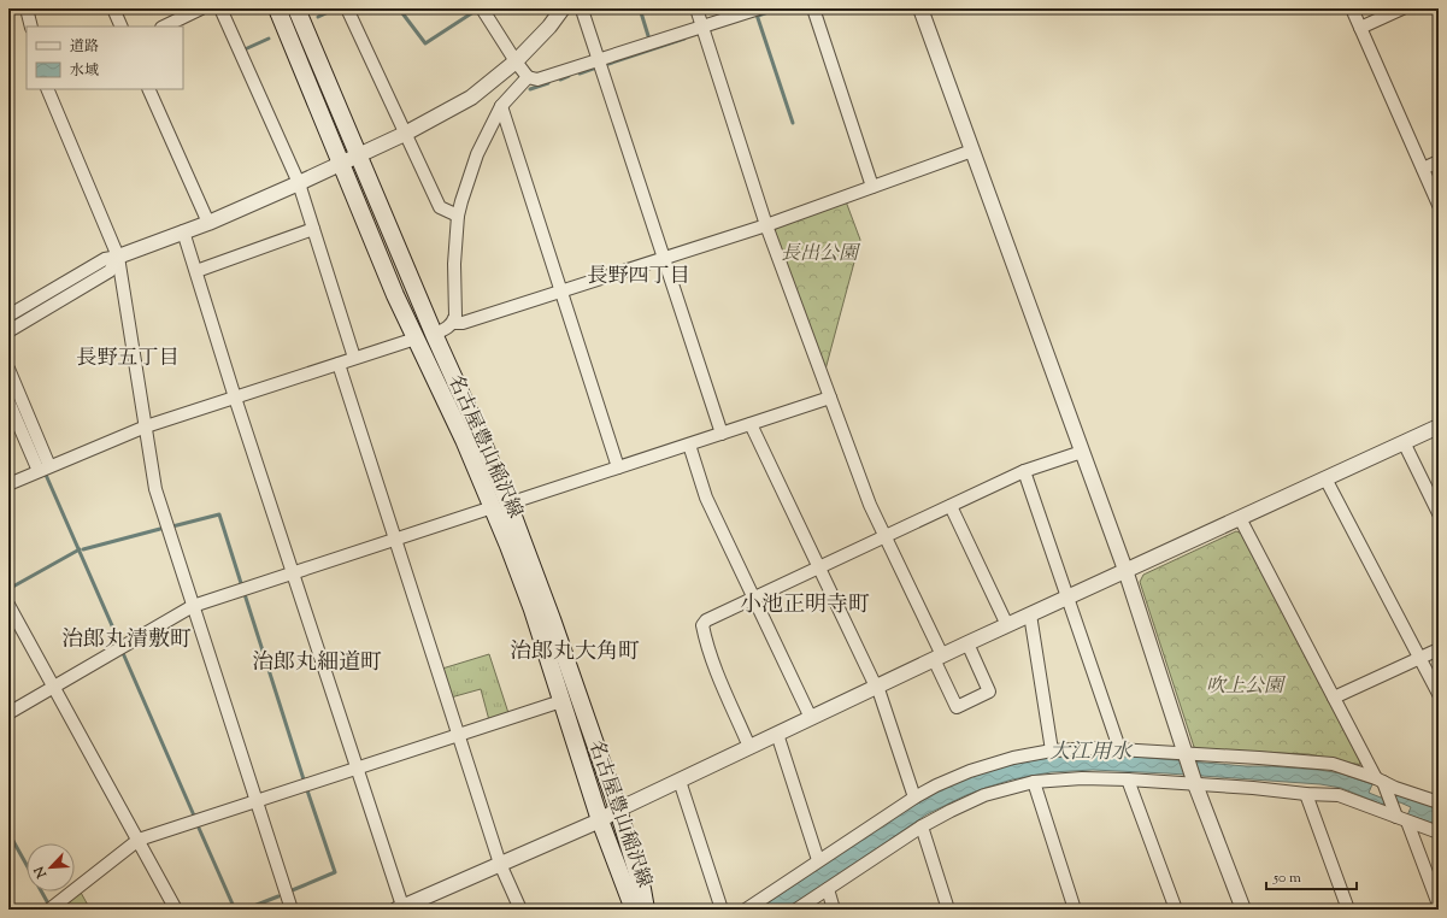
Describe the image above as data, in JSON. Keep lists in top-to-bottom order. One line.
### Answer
{"streets":{"main road":["名古屋豊山稲沢線"]},"districts":["長野四丁目","長野五丁目","小池正明寺町","治郎丸清敷町","治郎丸大角町","治郎丸細道町"],"water":["大江用水"],"parks":["長出公園","吹上公園"],"legend":["道路","水域"],"scale_bar":"50 m","north":"bottom left"}
